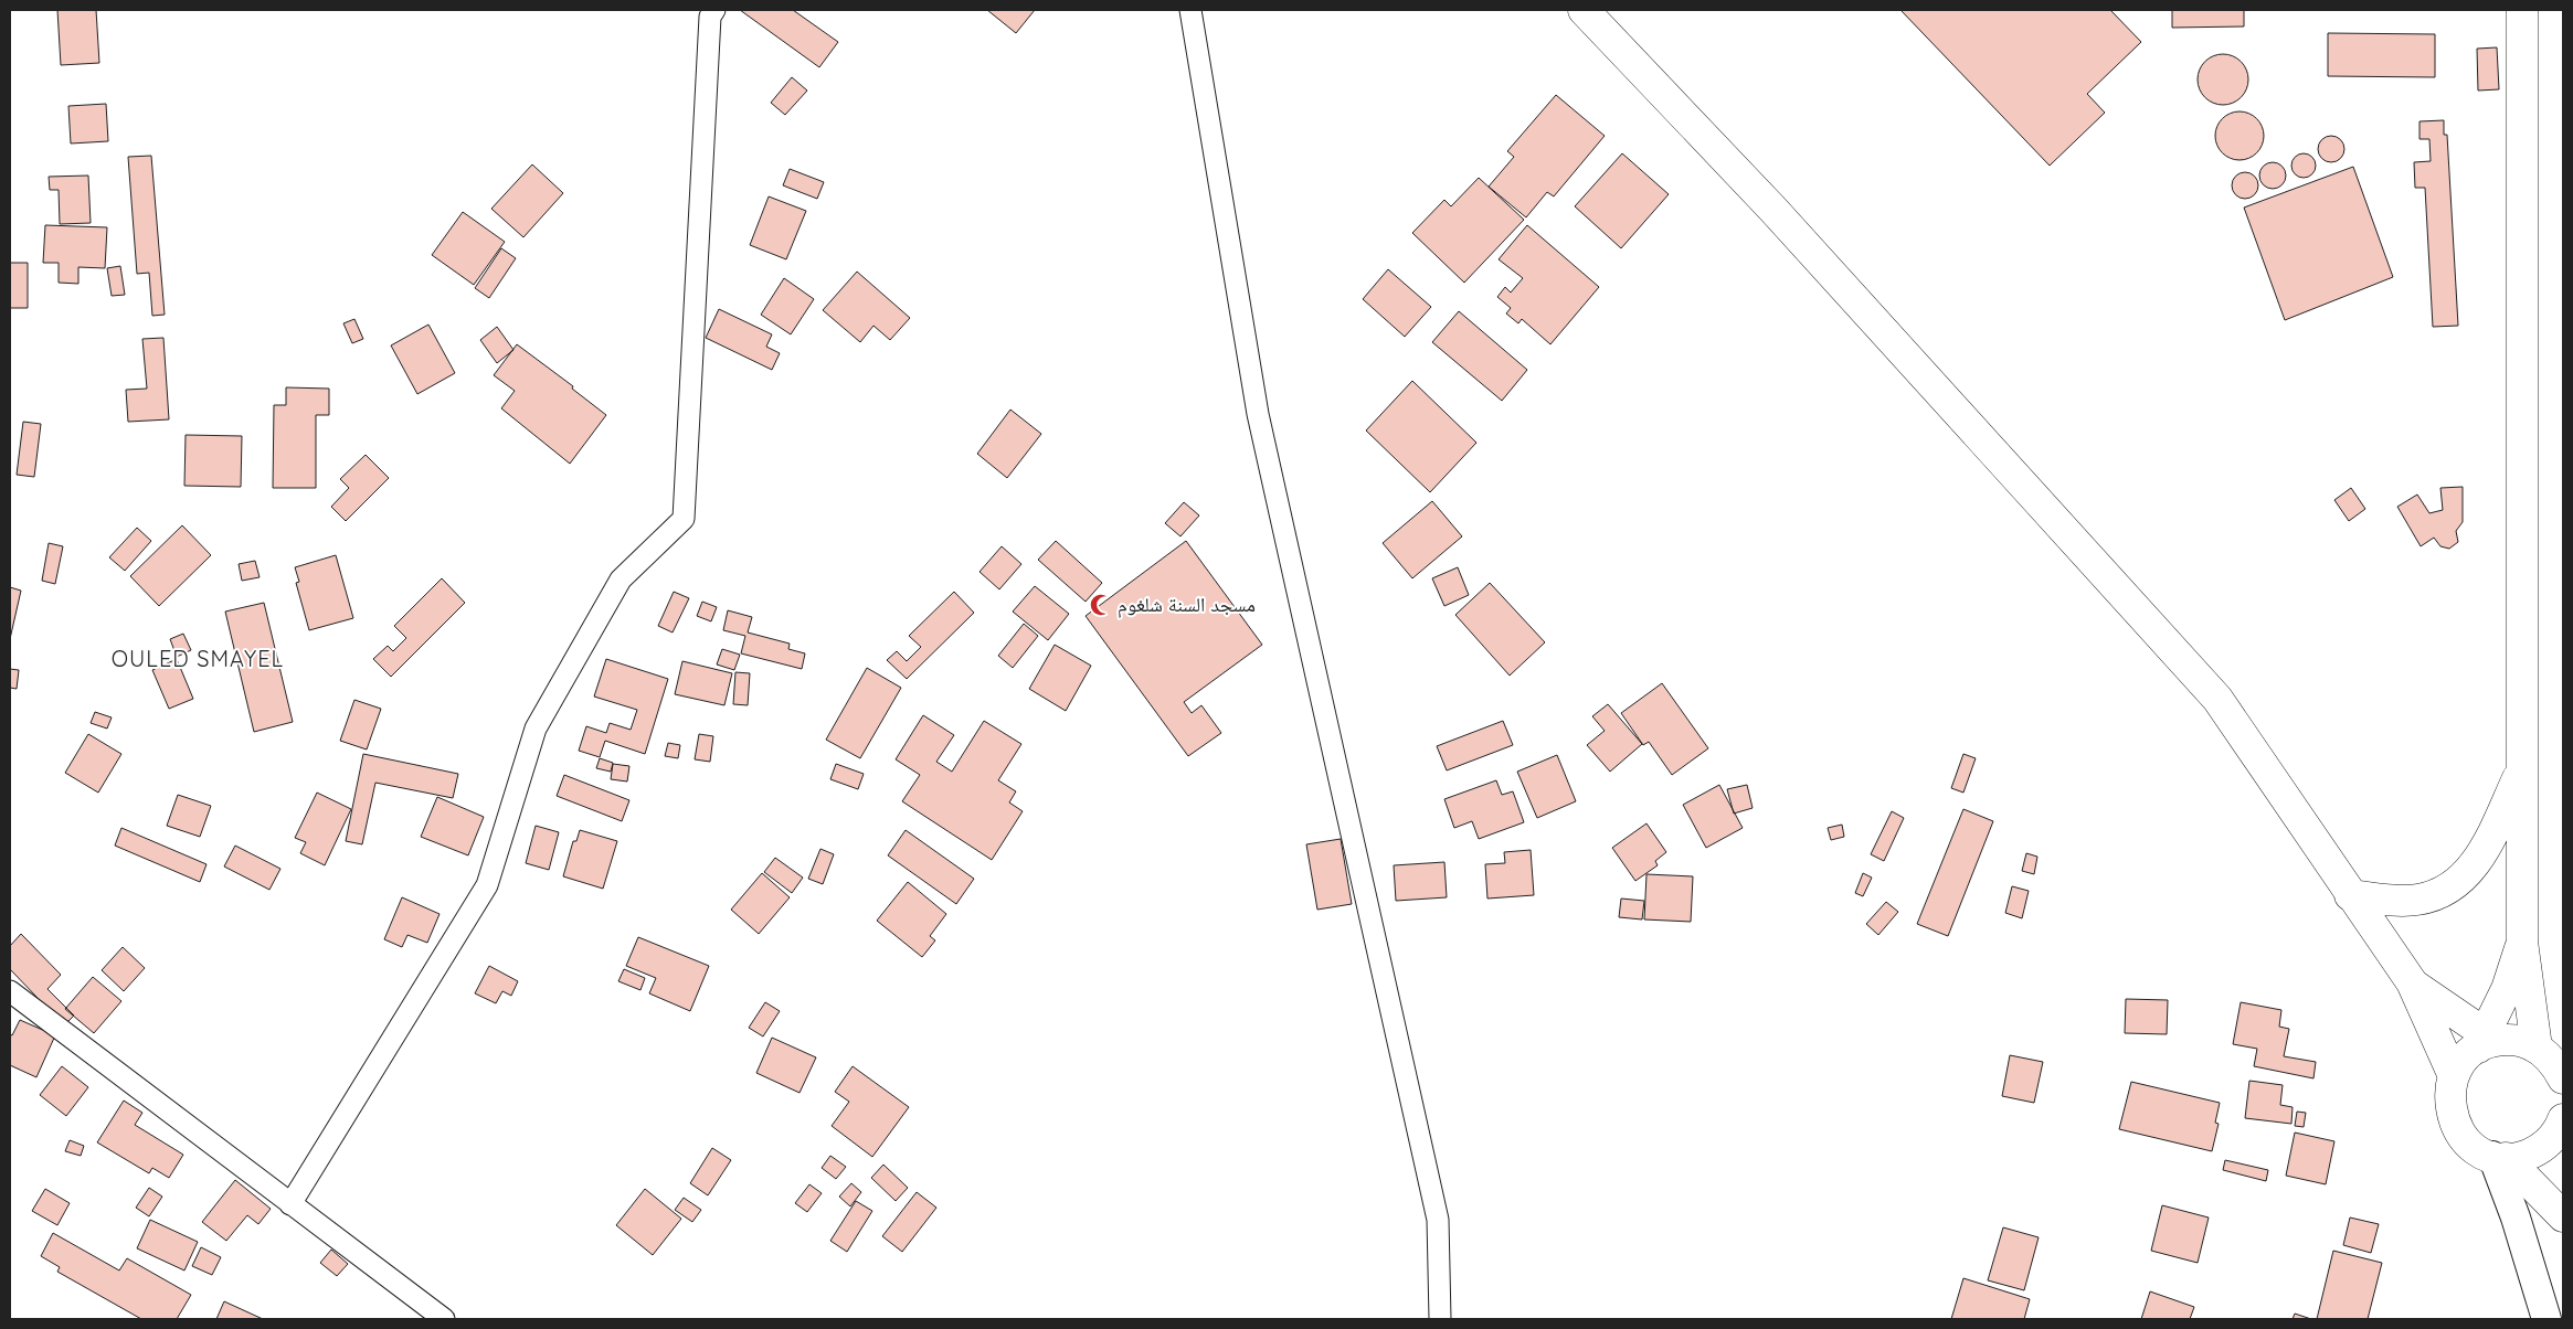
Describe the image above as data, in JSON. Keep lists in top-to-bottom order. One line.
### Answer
{"districts":["OULED SMAYEL"],"places":{"mosque":["مسجد السنة شلغوم"]}}
